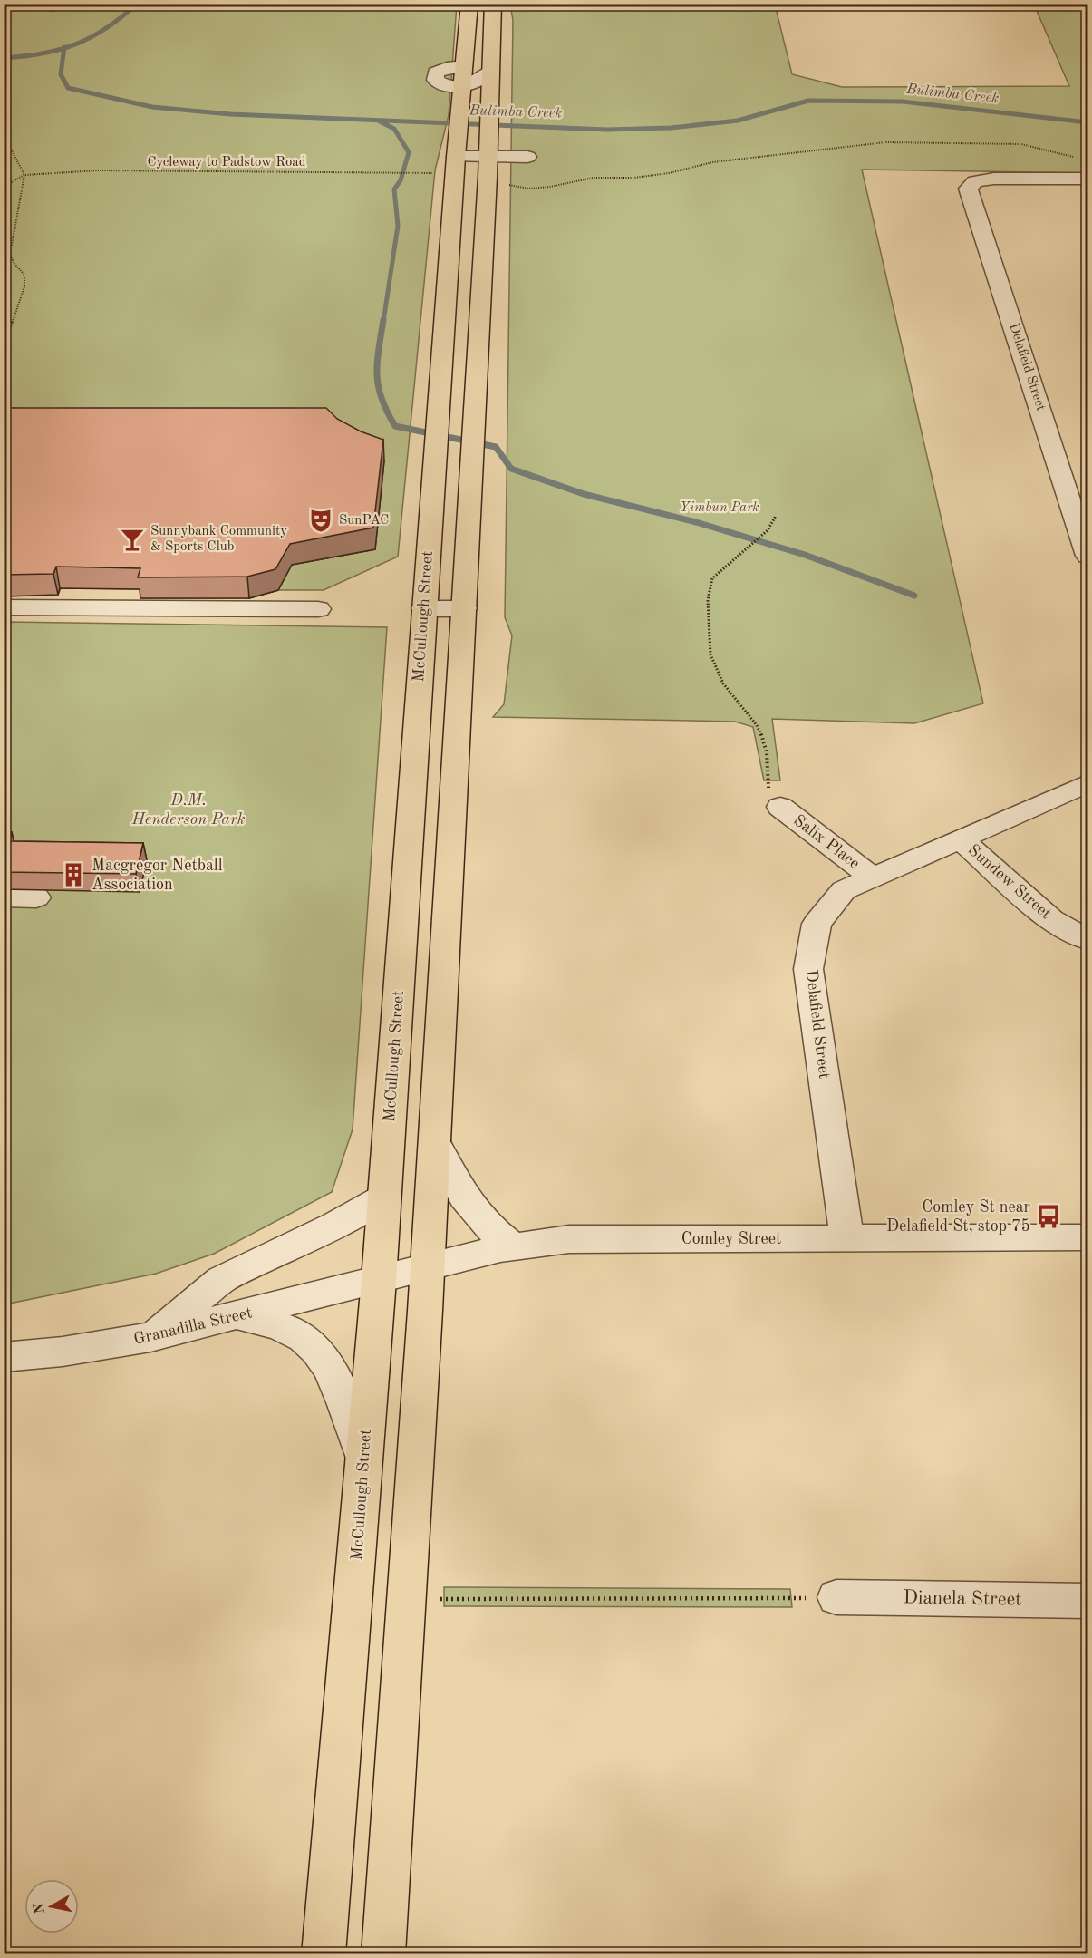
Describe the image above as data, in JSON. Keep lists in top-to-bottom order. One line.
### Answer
{"streets":{"main road":["McCullough Street"],"street":["Delafield Street","Salix Place","Sundew Street","Comley Street","Granadilla Street","Dianela Street"],"path":["Cycleway to Padstow Road"]},"crossings":[["Delafield Street","Salix Place"],["Delafield Street","Sundew Street"],["Delafield Street","Comley Street"],["McCullough Street","Comley Street"],["McCullough Street","Granadilla Street"],["Comley Street","Granadilla Street"]],"water":["Bulimba Creek"],"parks":["Yimbun Park","D.M. Henderson Park"],"places":{"theatre":["SunPAC"],"bar":["Sunnybank Community & Sports Club"],"building":["Macgregor Netball Association"],"bus stop":["Comley St near Delafield St, stop 75"]},"north":"left"}
